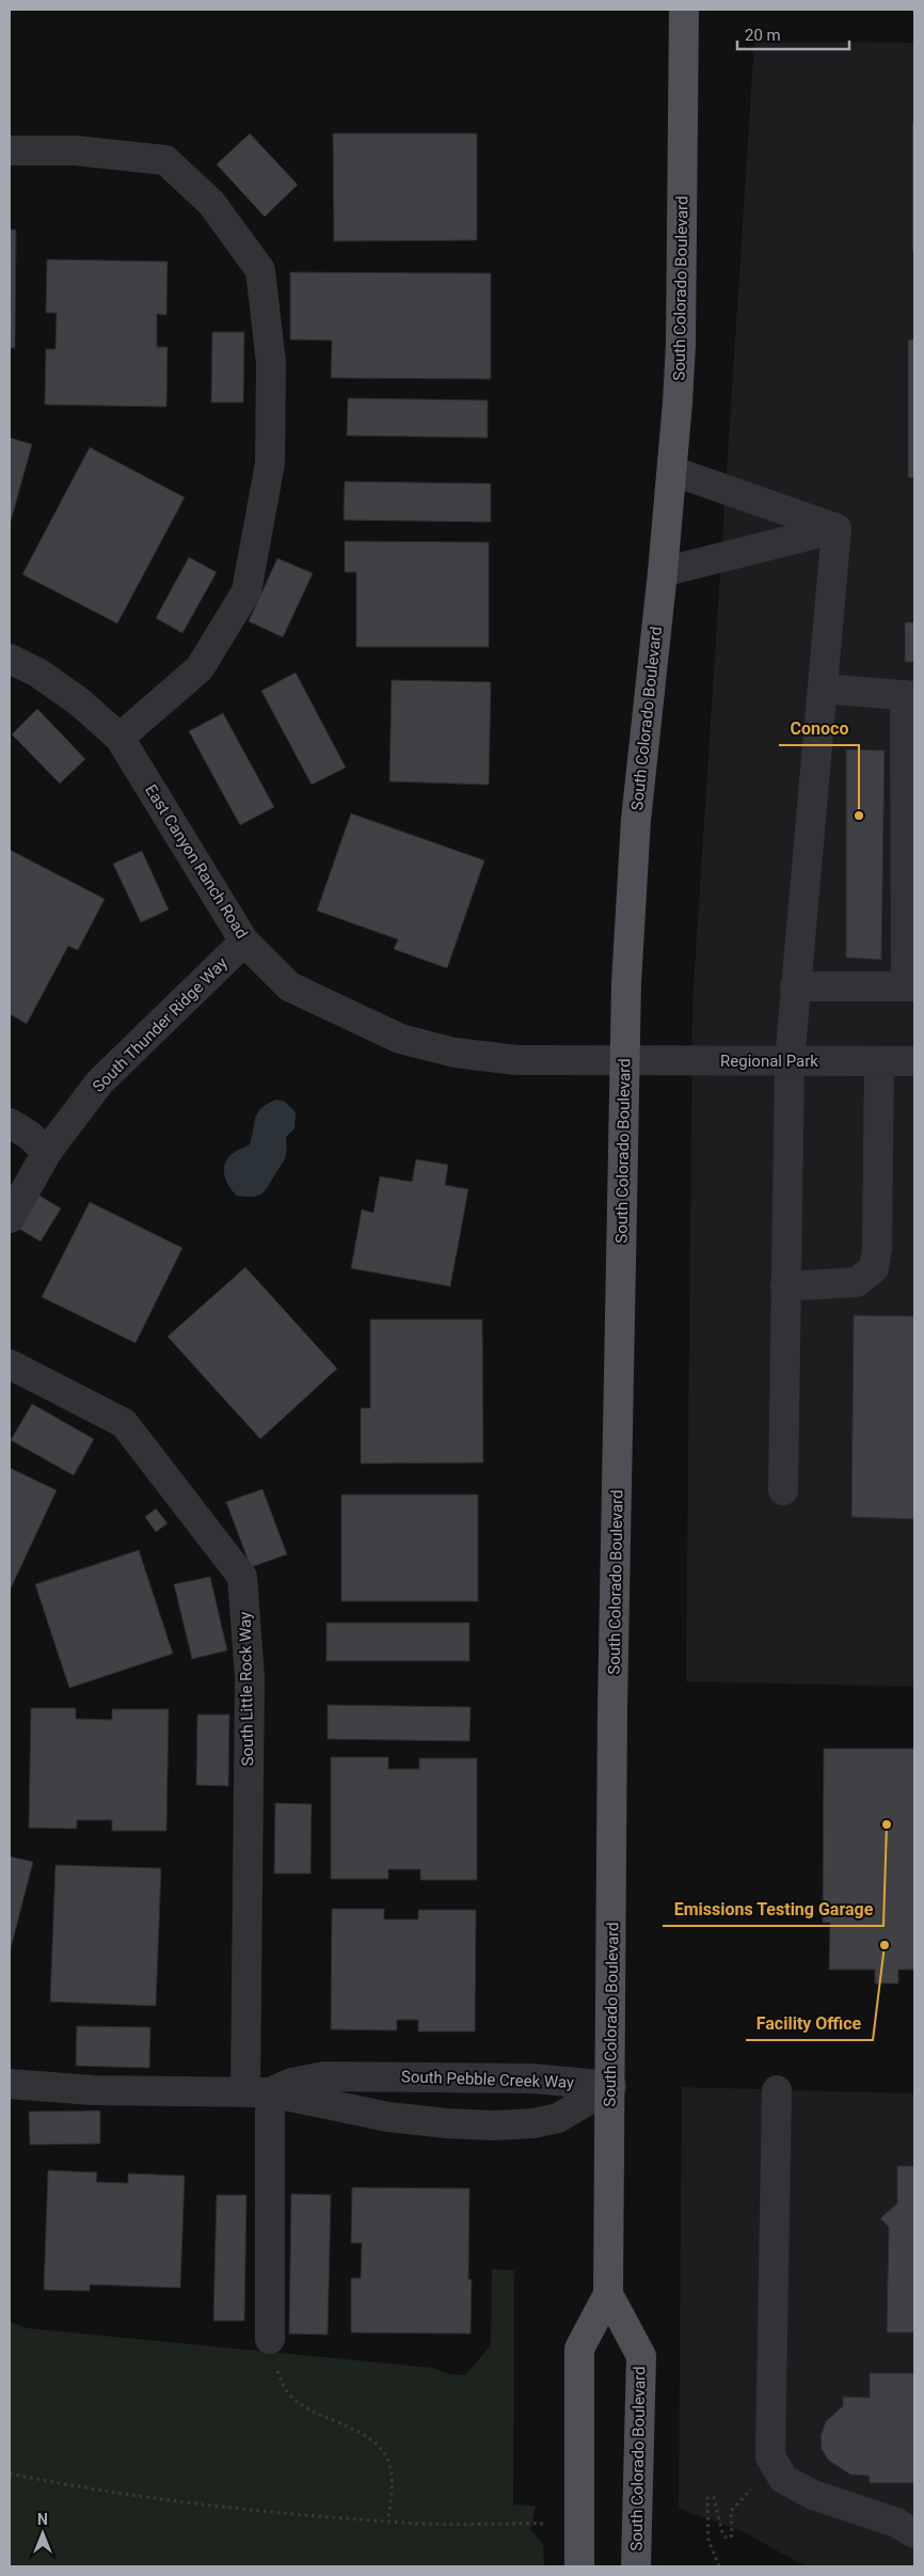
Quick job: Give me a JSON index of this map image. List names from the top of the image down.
{
  "streets": {
    "main road": ["South Colorado Boulevard"],
    "lane": [
      "East Canyon Ranch Road",
      "South Thunder Ridge Way",
      "Regional Park",
      "South Little Rock Way",
      "South Pebble Creek Way"
    ]
  },
  "crossings": [
    ["South Colorado Boulevard", "East Canyon Ranch Road"],
    ["South Colorado Boulevard", "Regional Park"],
    ["South Colorado Boulevard", "South Pebble Creek Way"],
    ["East Canyon Ranch Road", "South Thunder Ridge Way"],
    ["East Canyon Ranch Road", "Regional Park"],
    ["South Little Rock Way", "South Pebble Creek Way"]
  ],
  "places": ["Conoco", "Emissions Testing Garage", "Facility Office"],
  "scale_bar": "20 m",
  "north": "top"
}
